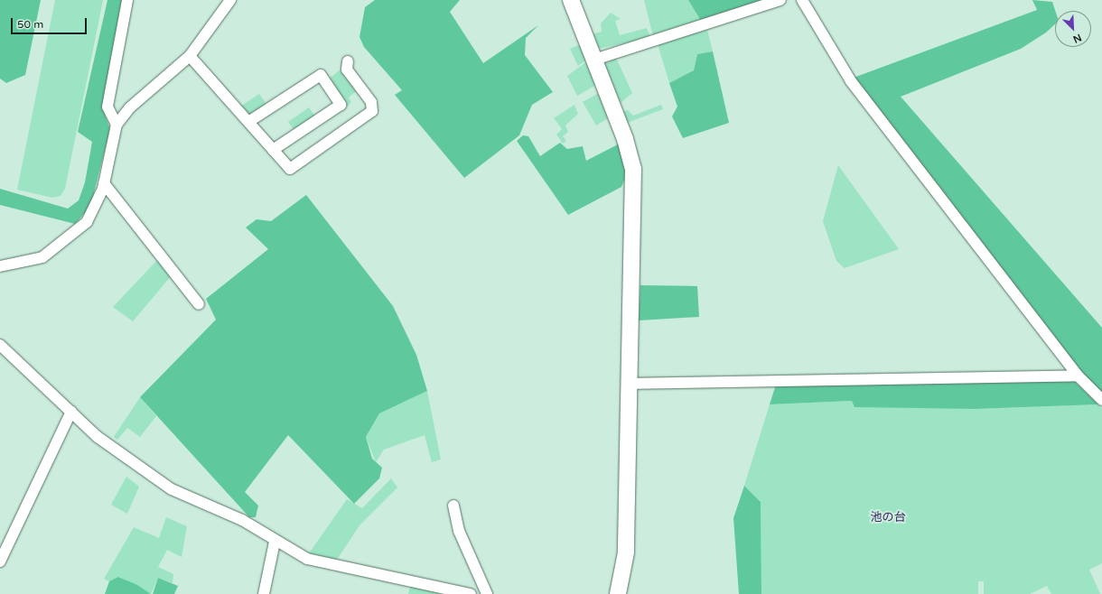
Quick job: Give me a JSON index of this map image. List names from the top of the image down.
{
  "districts": ["池の台"],
  "scale_bar": "50 m",
  "north": "bottom right"
}
